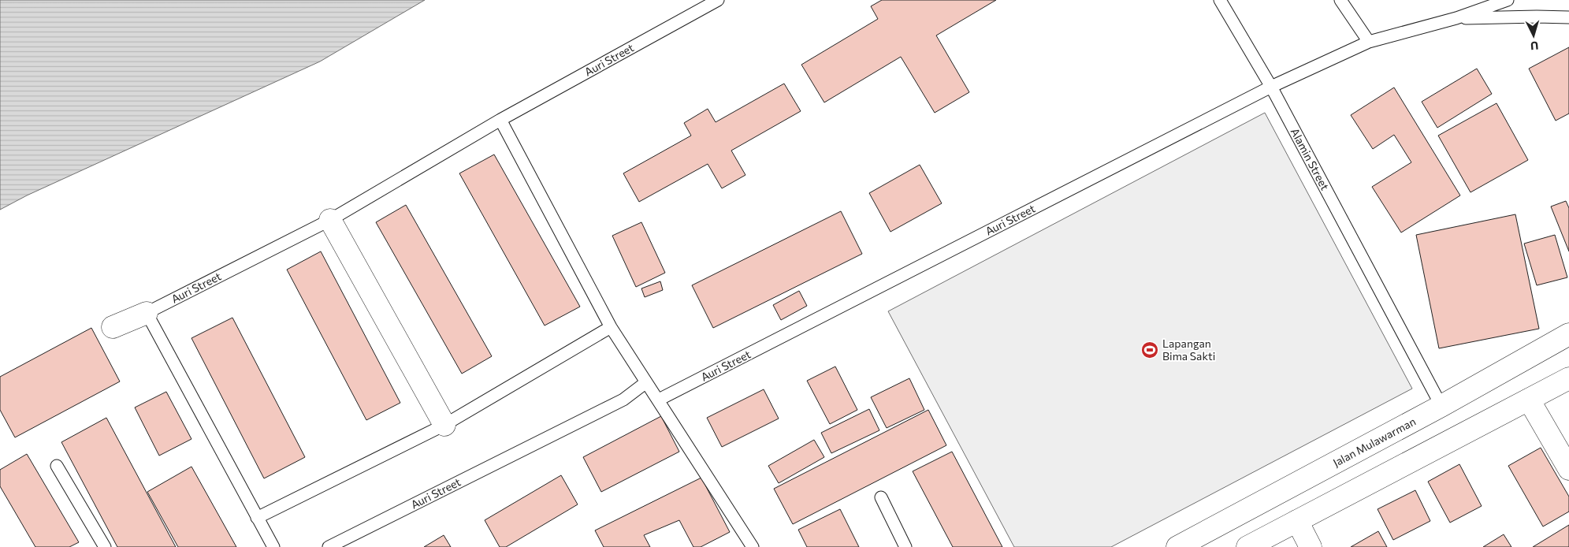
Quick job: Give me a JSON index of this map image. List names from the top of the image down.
{
  "streets": {
    "main road": ["Auri Street", "Jalan Mulawarman"],
    "lane": ["Alamin Street"]
  },
  "crossings": [
    ["Auri Street", "Alamin Street"],
    ["Alamin Street", "Jalan Mulawarman"]
  ],
  "places": {
    "sports": ["Lapangan Bima Sakti"]
  },
  "north": "bottom"
}
